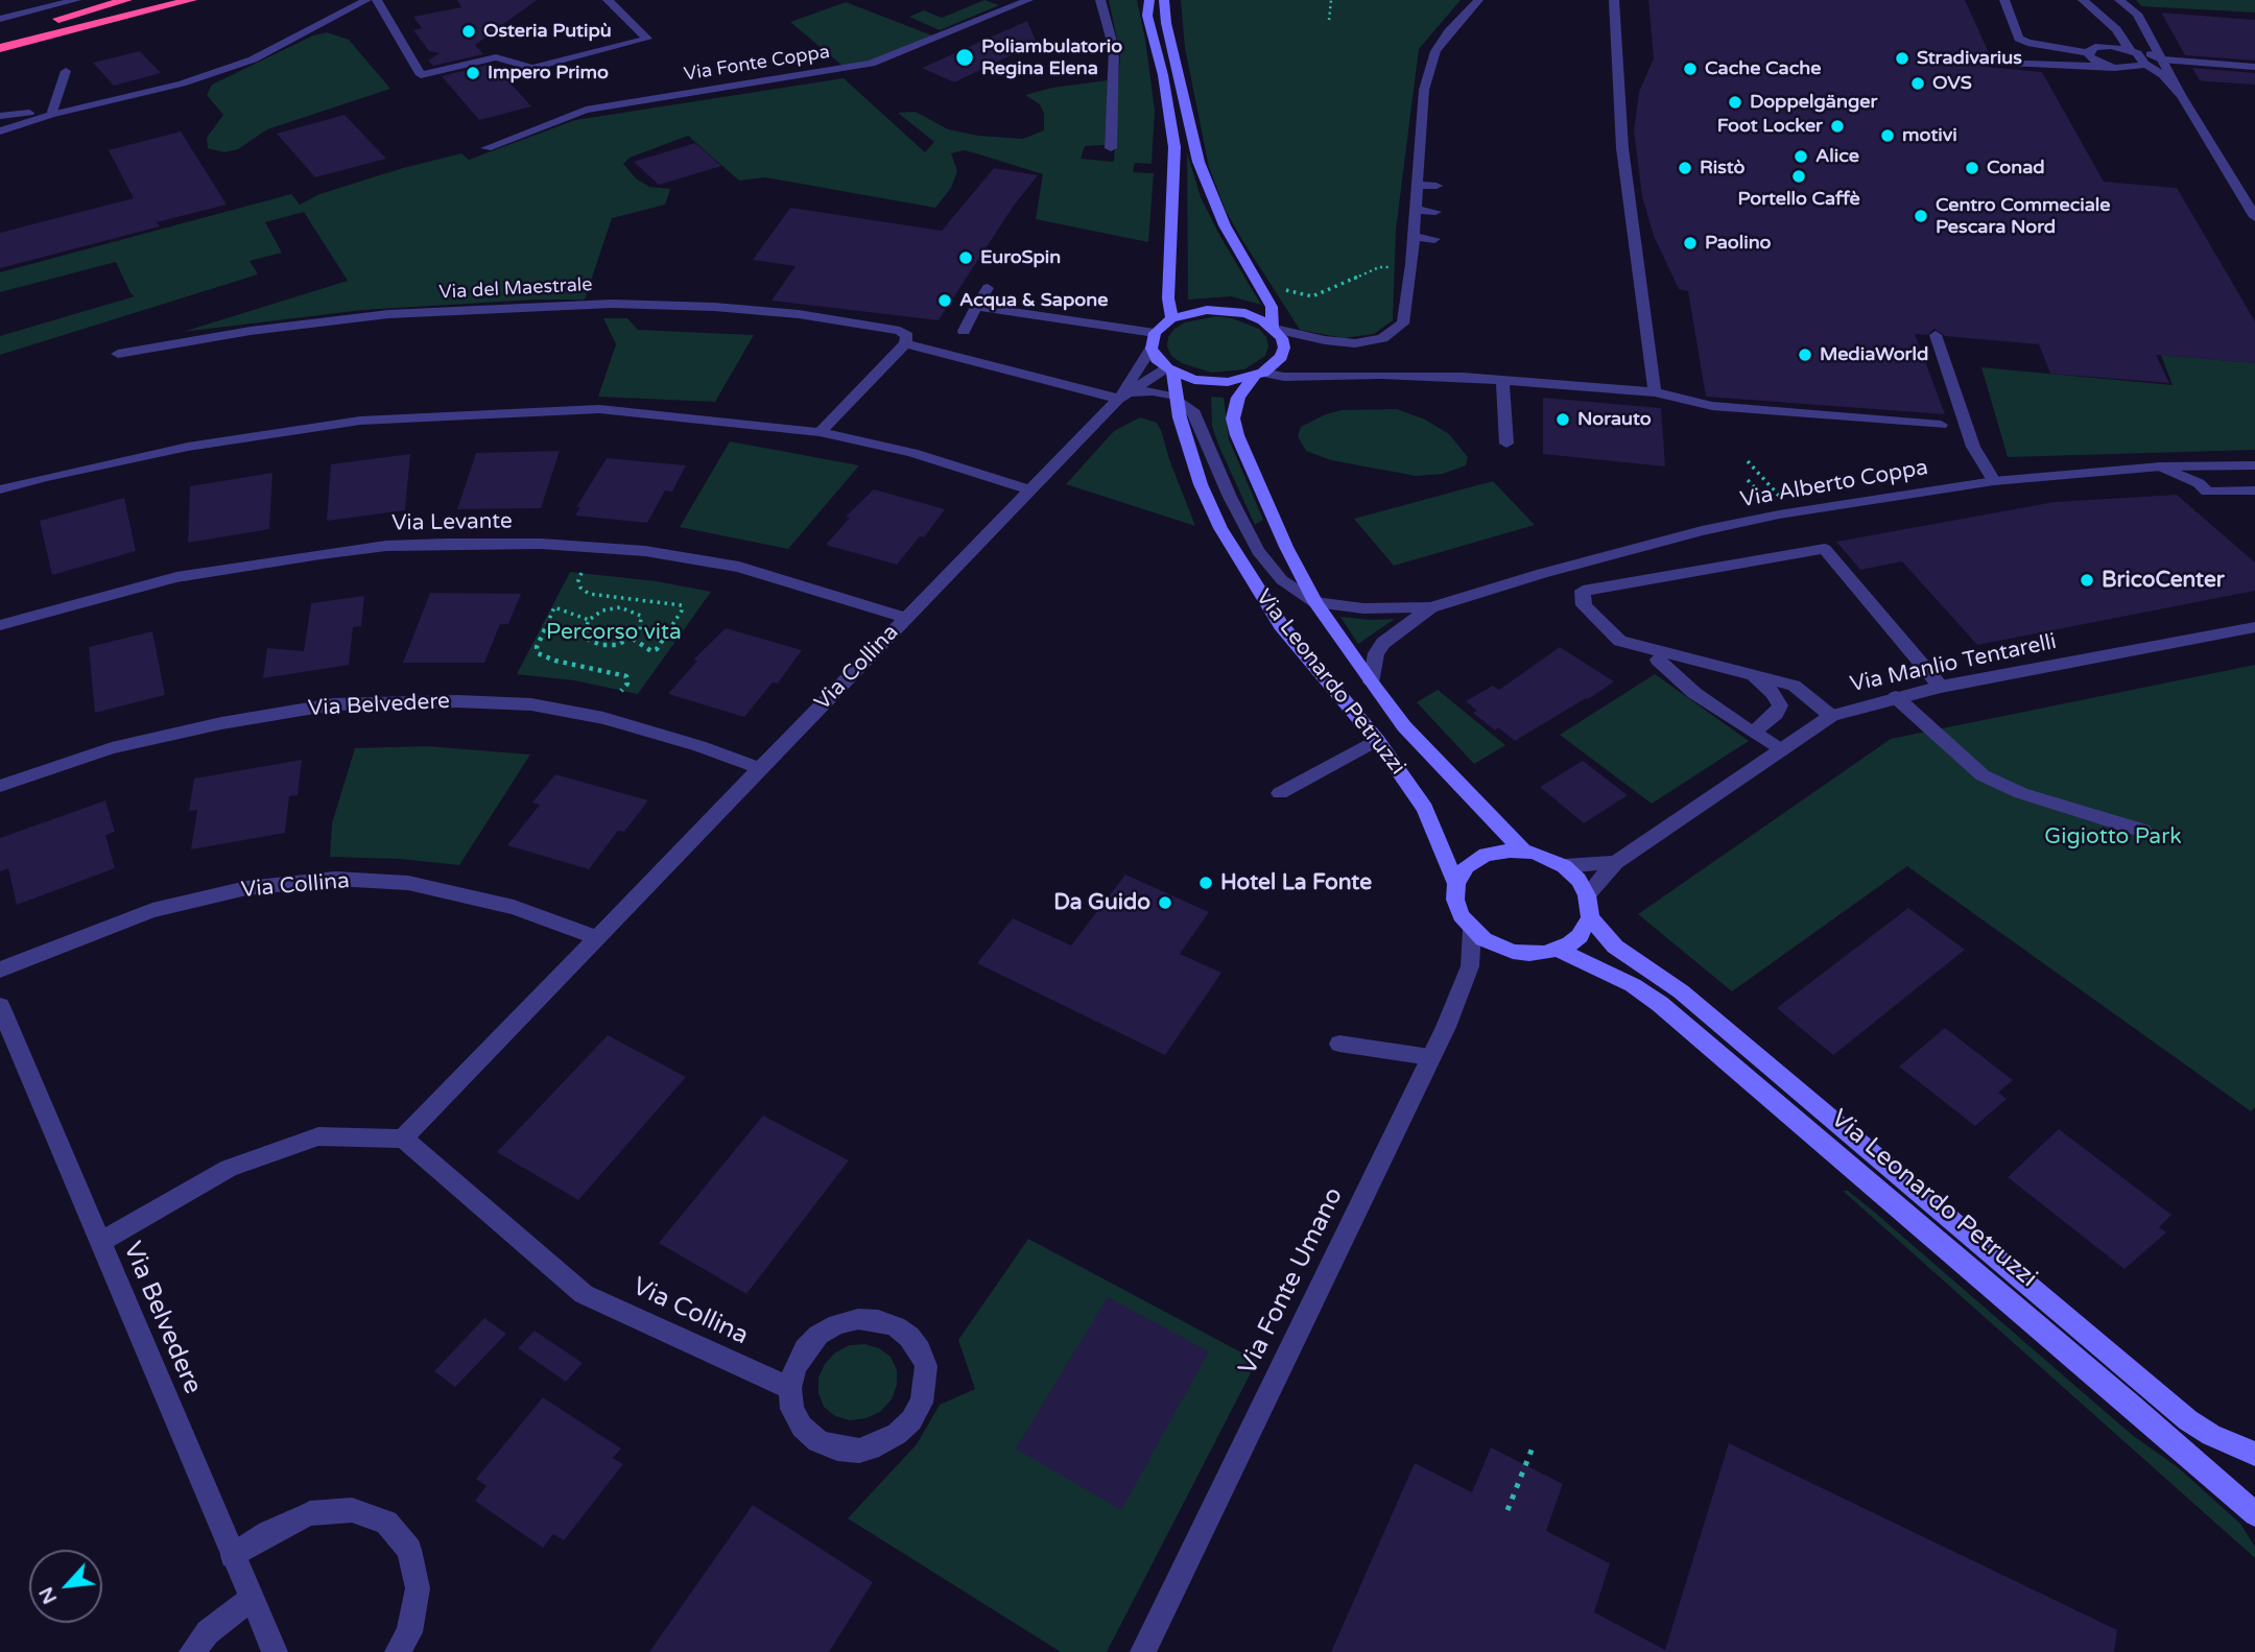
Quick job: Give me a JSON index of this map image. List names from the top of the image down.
{
  "streets": {
    "main road": ["Via Leonardo Petruzzi"],
    "street": [
      "Via Fonte Coppa",
      "Via del Maestrale",
      "Via Alberto Coppa",
      "Via Levante",
      "Via Manlio Tentarelli",
      "Via Collina",
      "Via Belvedere",
      "Via Fonte Umano"
    ]
  },
  "crossings": [
    ["Via Alberto Coppa", "Via Leonardo Petruzzi"],
    ["Via Levante", "Via Collina"],
    ["Via Manlio Tentarelli", "Via Leonardo Petruzzi"],
    ["Via Manlio Tentarelli", "Via Fonte Umano"],
    ["Via Collina", "Via Leonardo Petruzzi"],
    ["Via Collina", "Via Belvedere"],
    ["Via Leonardo Petruzzi", "Via Fonte Umano"]
  ],
  "parks": ["Percorso vita", "Gigiotto Park"],
  "places": [
    "Osteria Putipù",
    "Poliambulatorio Regina Elena",
    "Stradivarius",
    "Cache Cache",
    "Impero Primo",
    "OVS",
    "Doppelgänger",
    "Foot Locker",
    "motivi",
    "Alice",
    "Ristò",
    "Conad",
    "Portello Caffè",
    "Centro Commeciale Pescara Nord",
    "Paolino",
    "EuroSpin",
    "Acqua & Sapone",
    "MediaWorld",
    "Norauto",
    "BricoCenter",
    "Hotel La Fonte",
    "Da Guido"
  ],
  "north": "bottom left"
}
